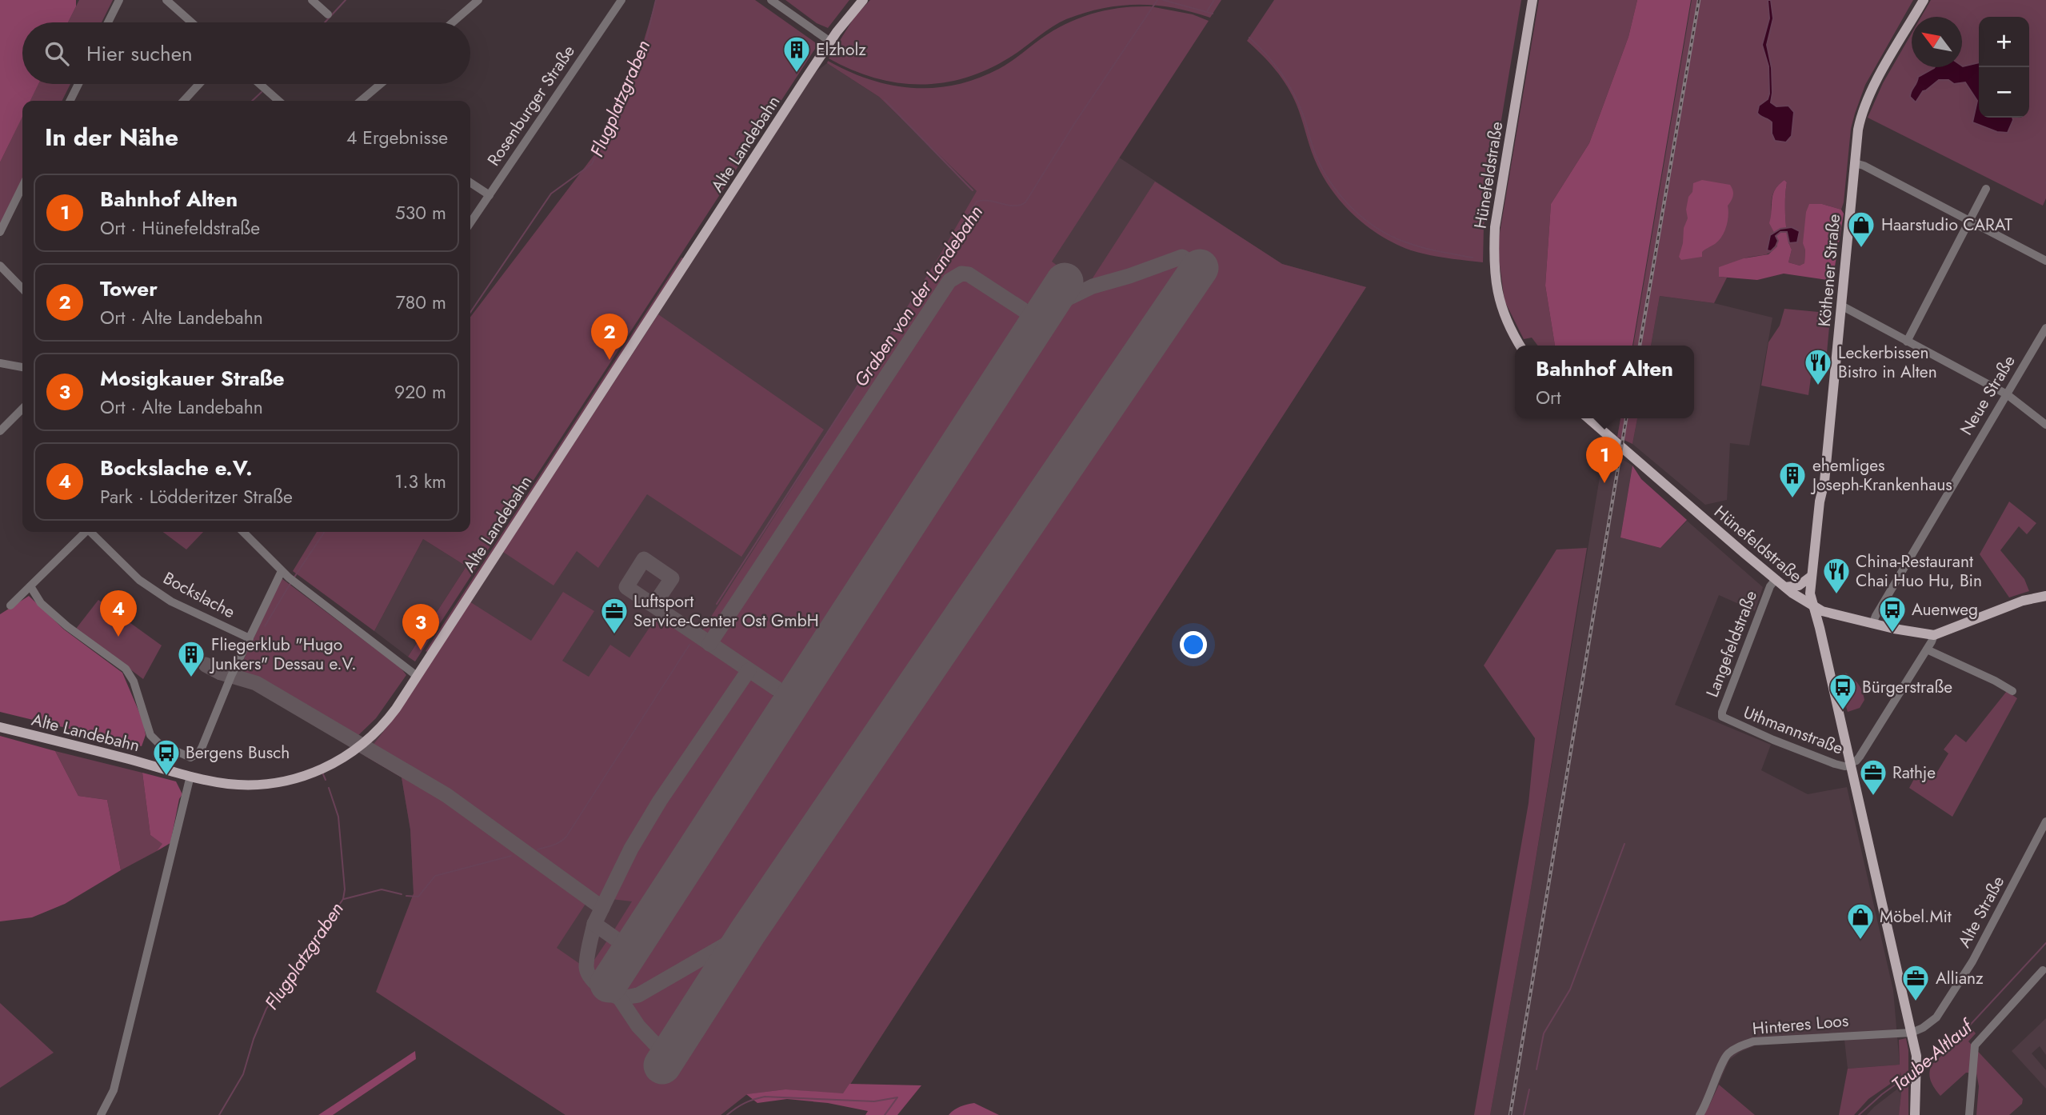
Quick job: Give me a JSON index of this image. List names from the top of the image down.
{
  "streets": {
    "main road": ["Alte Landebahn", "Hünefeldstraße", "Köthener Straße"],
    "street": [
      "Rosenburger Straße",
      "Neue Straße",
      "Bockslache",
      "Langefeldstraße",
      "Uthmannstraße",
      "Alte Straße",
      "Hinteres Loos"
    ]
  },
  "crossings": [
    ["Hünefeldstraße", "Köthener Straße"],
    ["Hünefeldstraße", "Langefeldstraße"],
    ["Köthener Straße", "Uthmannstraße"],
    ["Köthener Straße", "Alte Straße"],
    ["Köthener Straße", "Hinteres Loos"],
    ["Langefeldstraße", "Uthmannstraße"],
    ["Alte Straße", "Hinteres Loos"]
  ],
  "water": ["Flugplatzgraben", "Graben von der Landebahn", "Taube-Altlauf"],
  "places": {
    "building": ["Elzholz", "ehemliges Joseph-Krankenhaus", "Fliegerklub \"Hugo Junkers\" Dessau e.V."],
    "shop": ["Haarstudio CARAT", "Möbel.Mit"],
    "restaurant": ["Leckerbissen Bistro in Alten", "China-Restaurant Chai Huo Hu, Bin"],
    "bus stop": ["Auenweg", "Bürgerstraße", "Bergens Busch"],
    "office": ["Luftsport Service-Center Ost GmbH", "Rathje", "Allianz"]
  },
  "north": "top left",
  "page": {
    "map_buttons": ["+", "−"],
    "search": "Hier suchen",
    "heading": ["In der Nähe", "4 Ergebnisse"],
    "list": [
      {
        "mark": "1",
        "name": "Bahnhof Alten",
        "note": "Ort · Hünefeldstraße",
        "value": "530 m"
      },
      {
        "mark": "2",
        "name": "Tower",
        "note": "Ort · Alte Landebahn",
        "value": "780 m"
      },
      {
        "mark": "3",
        "name": "Mosigkauer Straße",
        "note": "Ort · Alte Landebahn",
        "value": "920 m"
      },
      {
        "mark": "4",
        "name": "Bockslache e.V.",
        "note": "Park · Lödderitzer Straße",
        "value": "1.3 km"
      }
    ],
    "pins": [
      "2",
      "1",
      "4",
      "3"
    ],
    "popup": ["Bahnhof Alten", "Ort"]
  }
}
